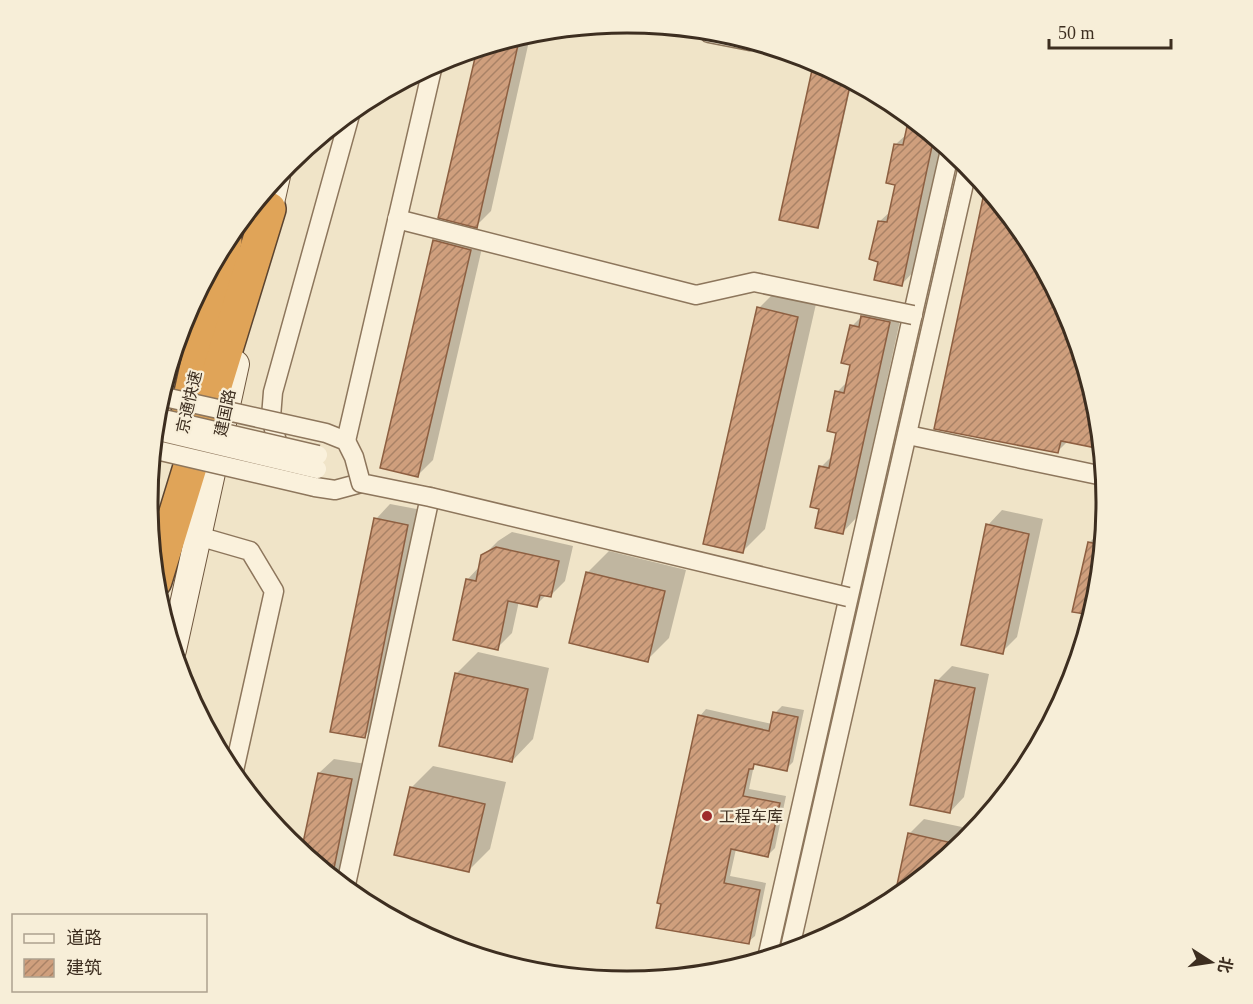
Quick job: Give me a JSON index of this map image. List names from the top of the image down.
{
  "streets": {
    "highway": ["京通快速"],
    "main road": ["建国路"]
  },
  "places": ["工程车库"],
  "legend": ["道路", "建筑"],
  "scale_bar": "50 m",
  "north": "right"
}
